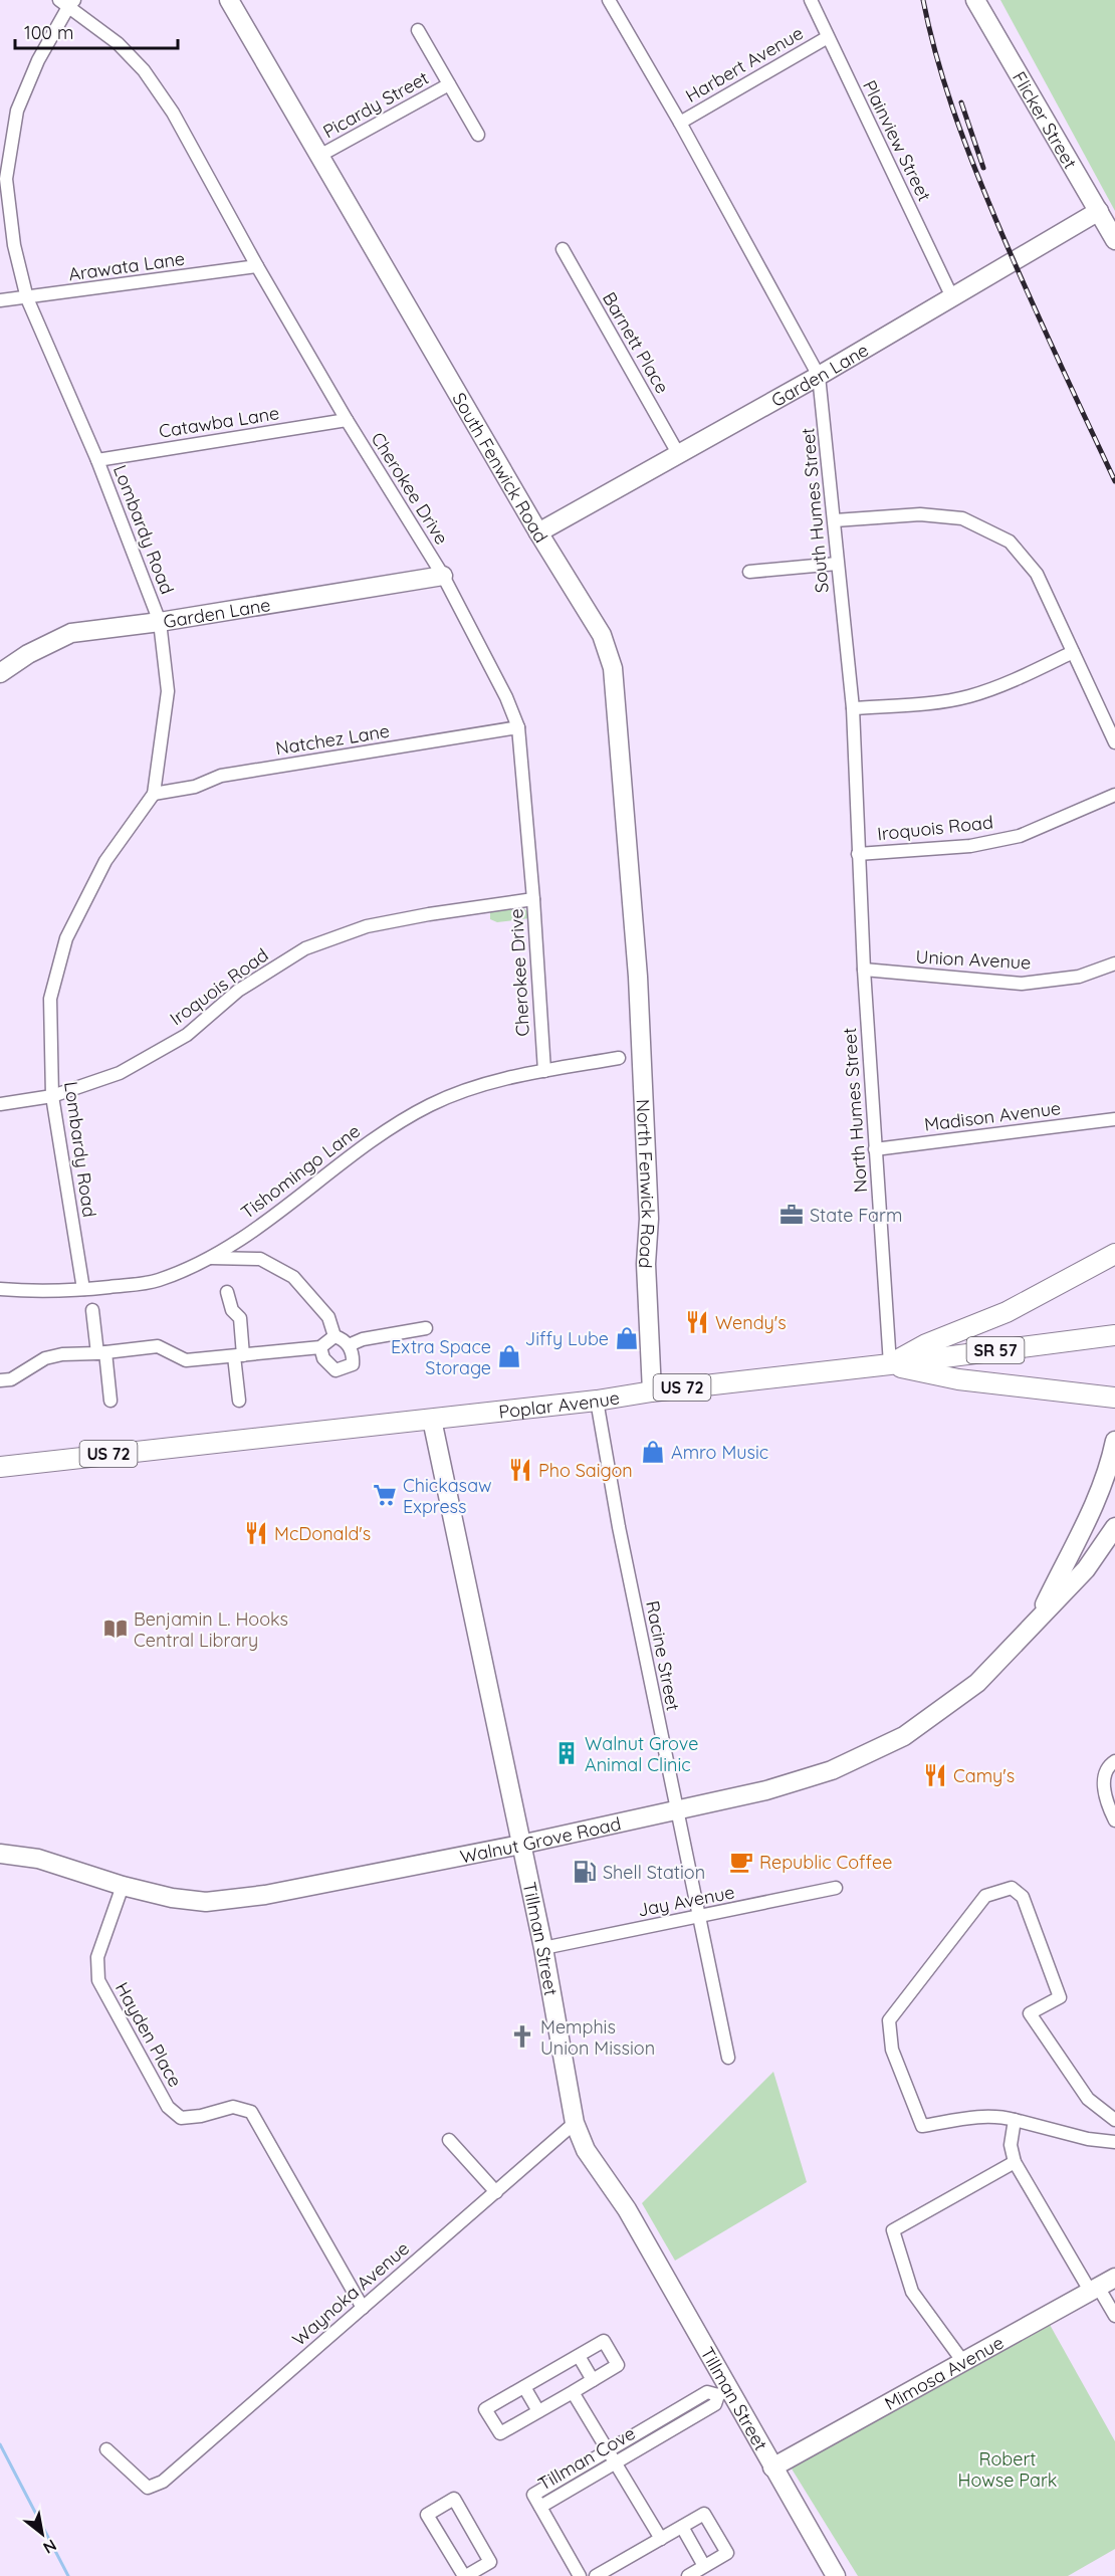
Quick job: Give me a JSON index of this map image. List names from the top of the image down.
{
  "streets": {
    "main road": ["SR 57", "US 72", "Poplar Avenue"],
    "street": [
      "Harbert Avenue",
      "Picardy Street",
      "Flicker Street",
      "Plainview Street",
      "Arawata Lane",
      "Barnett Place",
      "Garden Lane",
      "Catawba Lane",
      "South Fenwick Road",
      "Cherokee Drive",
      "South Humes Street",
      "Lombardy Road",
      "Natchez Lane",
      "Iroquois Road",
      "Union Avenue",
      "North Humes Street",
      "Madison Avenue",
      "Tishomingo Lane",
      "North Fenwick Road",
      "Racine Street",
      "Walnut Grove Road",
      "Jay Avenue",
      "Tillman Street",
      "Hayden Place",
      "Waynoka Avenue",
      "Mimosa Avenue",
      "Tillman Cove"
    ]
  },
  "crossings": [
    ["Harbert Avenue", "Plainview Street"],
    ["Harbert Avenue", "South Humes Street"],
    ["Picardy Street", "South Fenwick Road"],
    ["Flicker Street", "Garden Lane"],
    ["Plainview Street", "Garden Lane"],
    ["Arawata Lane", "Cherokee Drive"],
    ["Arawata Lane", "Lombardy Road"],
    ["Barnett Place", "Garden Lane"],
    ["Garden Lane", "South Fenwick Road"],
    ["Garden Lane", "Cherokee Drive"],
    ["Garden Lane", "South Humes Street"],
    ["Garden Lane", "Lombardy Road"],
    ["Catawba Lane", "Cherokee Drive"],
    ["Catawba Lane", "Lombardy Road"],
    ["South Fenwick Road", "North Fenwick Road"],
    ["Cherokee Drive", "Lombardy Road"],
    ["Cherokee Drive", "Natchez Lane"],
    ["Cherokee Drive", "Iroquois Road"],
    ["Cherokee Drive", "Tishomingo Lane"],
    ["South Humes Street", "Iroquois Road"],
    ["South Humes Street", "North Humes Street"],
    ["Lombardy Road", "Natchez Lane"],
    ["Lombardy Road", "Iroquois Road"],
    ["Lombardy Road", "Tishomingo Lane"],
    ["Union Avenue", "North Humes Street"],
    ["North Humes Street", "Madison Avenue"],
    ["North Humes Street", "US 72"],
    ["North Humes Street", "Poplar Avenue"],
    ["North Fenwick Road", "Poplar Avenue"],
    ["US 72", "Poplar Avenue"],
    ["Poplar Avenue", "Racine Street"],
    ["Poplar Avenue", "Tillman Street"],
    ["Racine Street", "Walnut Grove Road"],
    ["Racine Street", "Jay Avenue"],
    ["Walnut Grove Road", "Tillman Street"],
    ["Walnut Grove Road", "Hayden Place"],
    ["Jay Avenue", "Tillman Street"],
    ["Tillman Street", "Waynoka Avenue"],
    ["Tillman Street", "Mimosa Avenue"],
    ["Tillman Street", "Tillman Cove"],
    ["Hayden Place", "Waynoka Avenue"]
  ],
  "parks": ["Robert Howse Park"],
  "places": {
    "office": ["State Farm"],
    "restaurant": [
      "Wendy's",
      "Pho Saigon",
      "McDonald's",
      "Camy's"
    ],
    "shop": ["Jiffy Lube", "Extra Space Storage", "Amro Music"],
    "supermarket": ["Chickasaw Express"],
    "library": ["Benjamin L. Hooks Central Library"],
    "building": ["Walnut Grove Animal Clinic"],
    "cafe": ["Republic Coffee"],
    "fuel station": ["Shell Station"],
    "church": ["Memphis Union Mission"]
  },
  "scale_bar": "100 m",
  "north": "bottom right"
}
